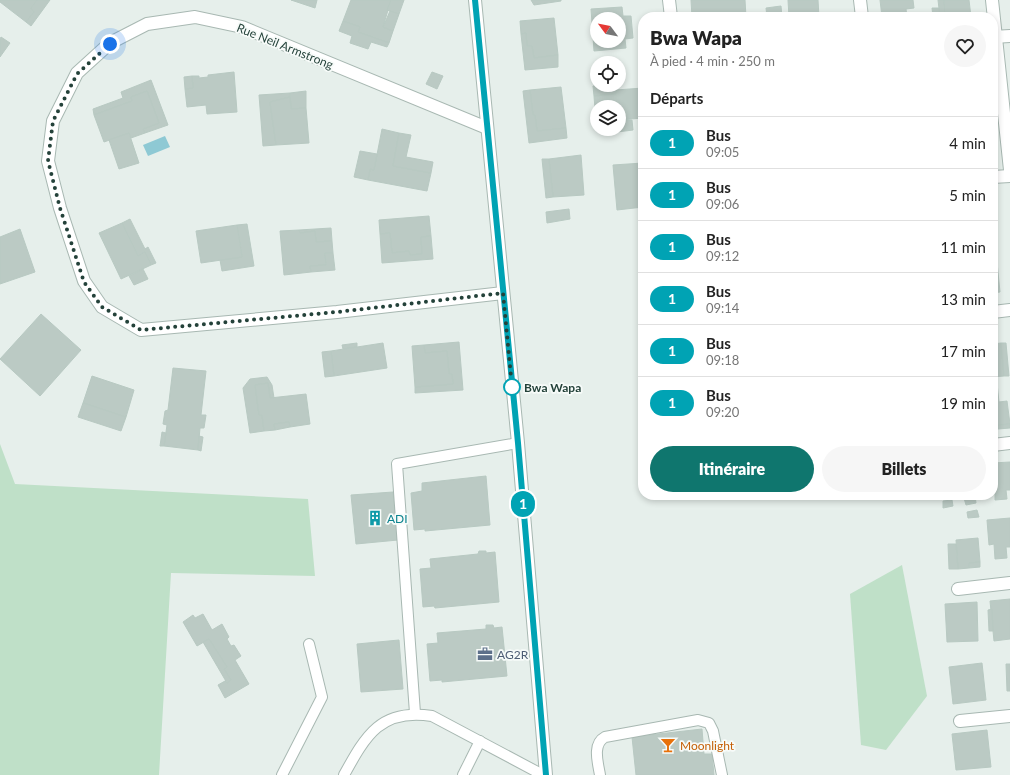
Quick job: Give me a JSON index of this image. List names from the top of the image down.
{
  "streets": {
    "street": ["Rue Neil Armstrong"]
  },
  "places": {
    "other": ["Bwa Wapa"],
    "building": ["ADI"],
    "office": ["AG2R"],
    "bar": ["Moonlight"]
  },
  "lines": ["bus line 1"],
  "north": "top left",
  "page": {
    "on_map": "1",
    "heading": [
      ["Bwa Wapa", "À pied · 4 min · 250 m"],
      "Départs"
    ],
    "list": [
      {
        "mark": "1",
        "name": "Bus",
        "note": "09:05",
        "value": "4 min"
      },
      {
        "mark": "1",
        "name": "Bus",
        "note": "09:06",
        "value": "5 min"
      },
      {
        "mark": "1",
        "name": "Bus",
        "note": "09:12",
        "value": "11 min"
      },
      {
        "mark": "1",
        "name": "Bus",
        "note": "09:14",
        "value": "13 min"
      },
      {
        "mark": "1",
        "name": "Bus",
        "note": "09:18",
        "value": "17 min"
      },
      {
        "mark": "1",
        "name": "Bus",
        "note": "09:20",
        "value": "19 min"
      }
    ],
    "buttons": ["Itinéraire", "Billets"]
  }
}
